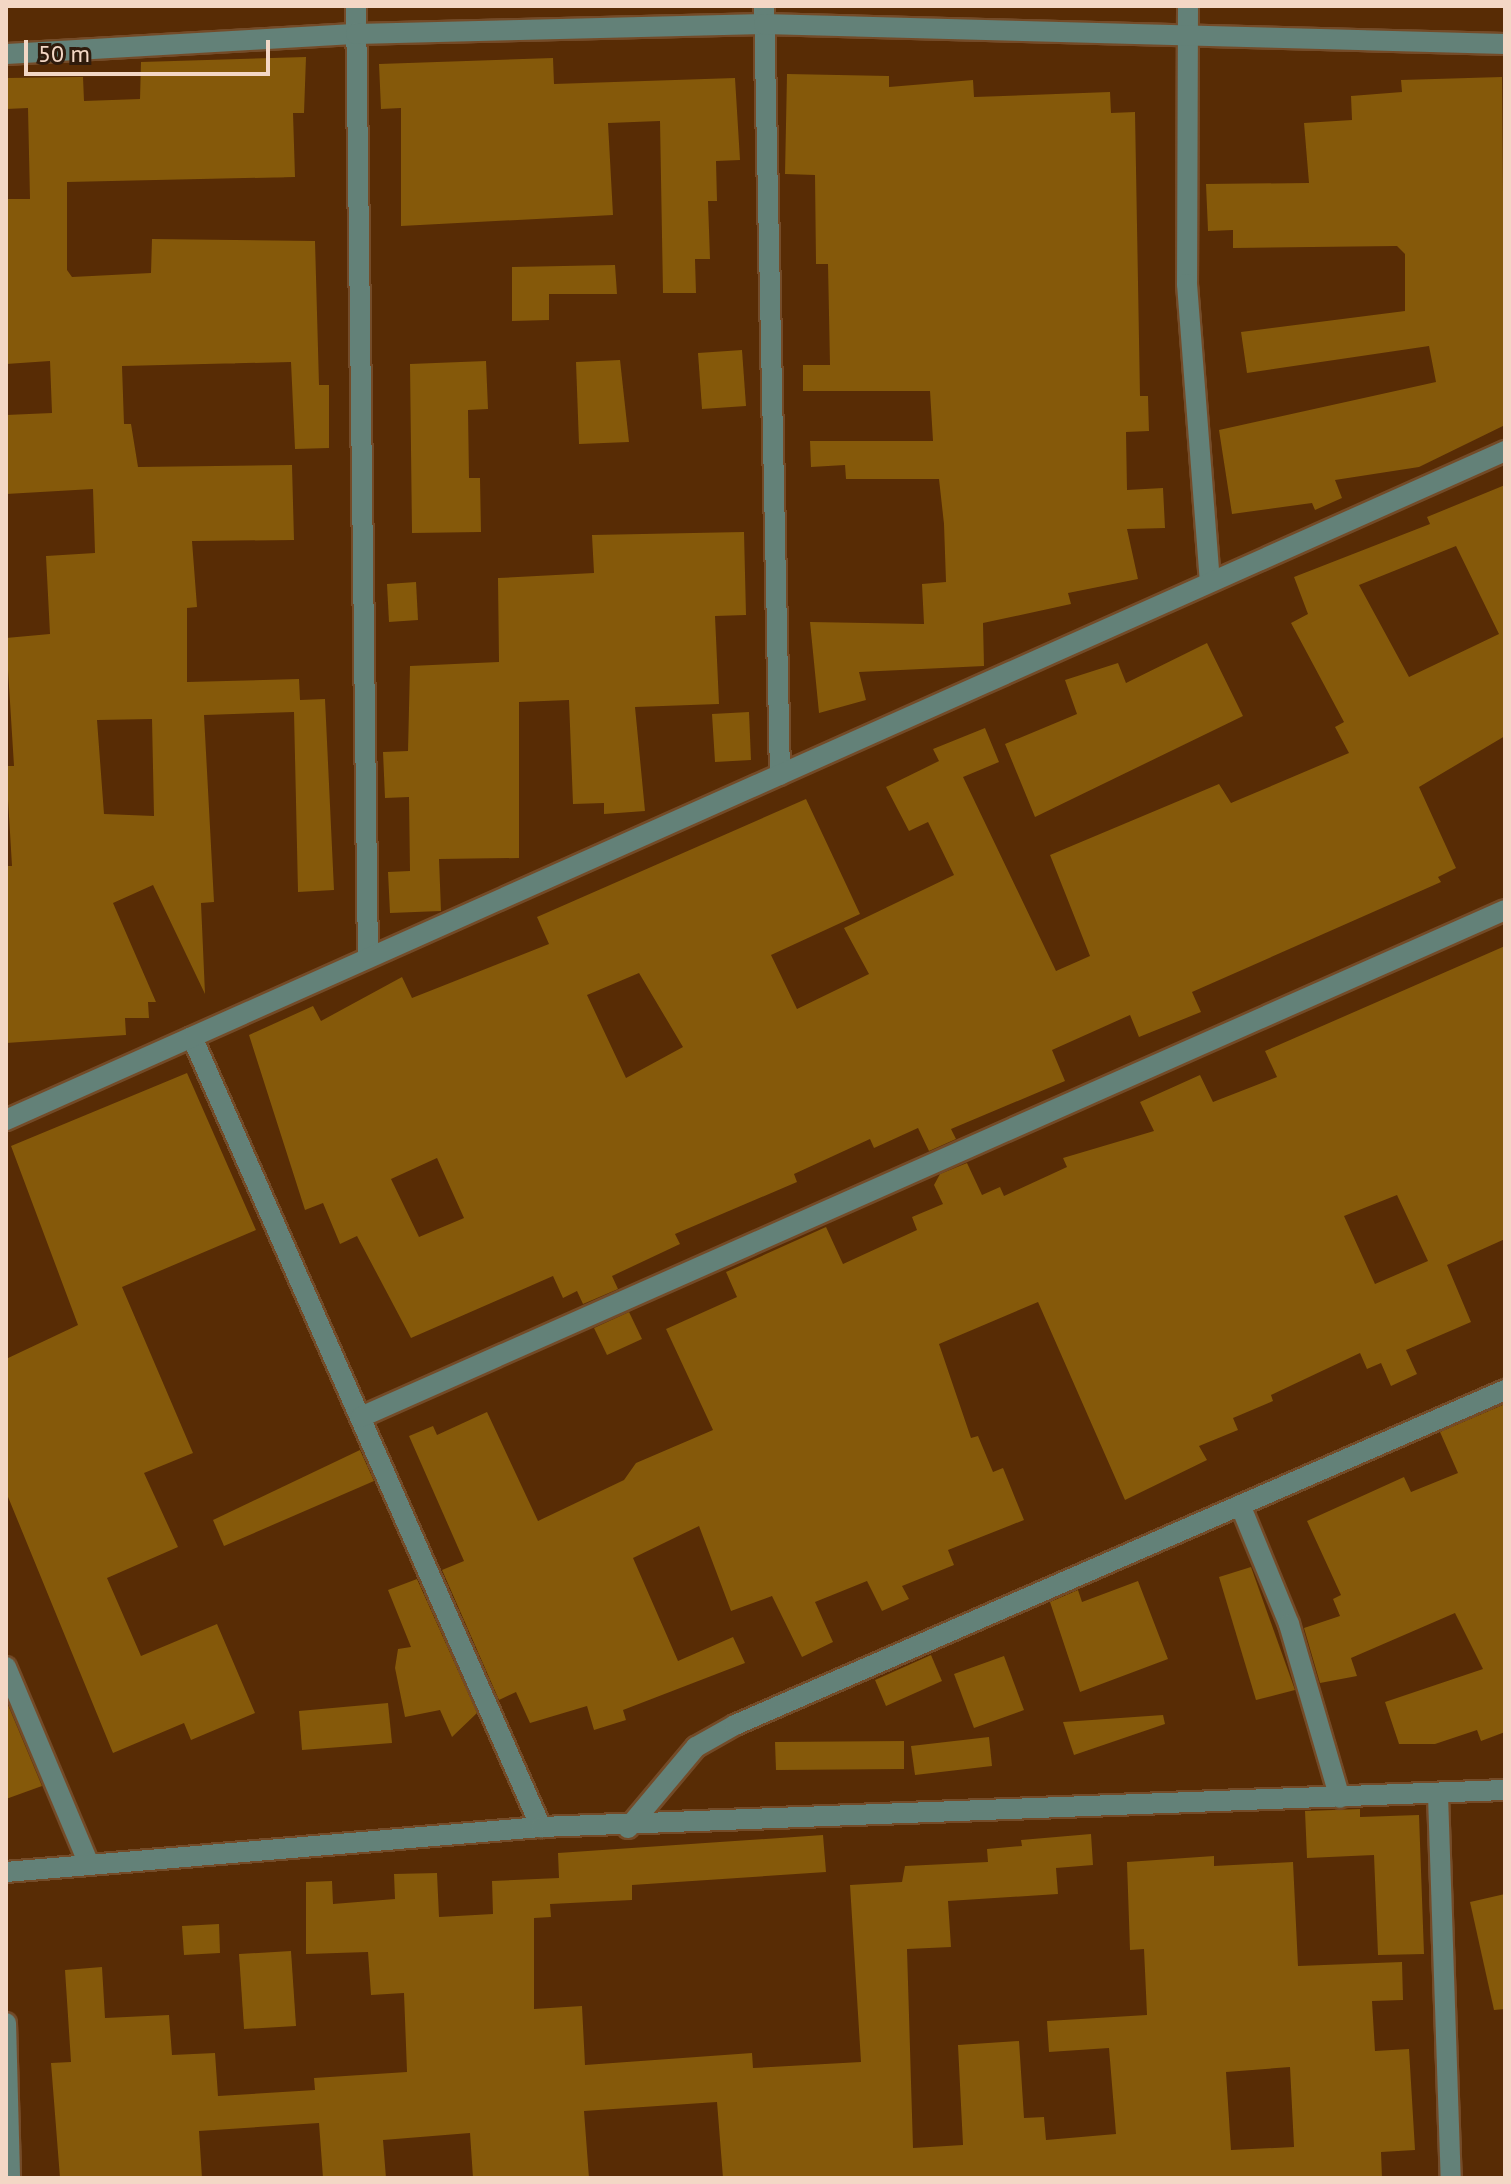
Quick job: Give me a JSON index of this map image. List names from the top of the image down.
{
  "scale_bar": "50 m"
}
